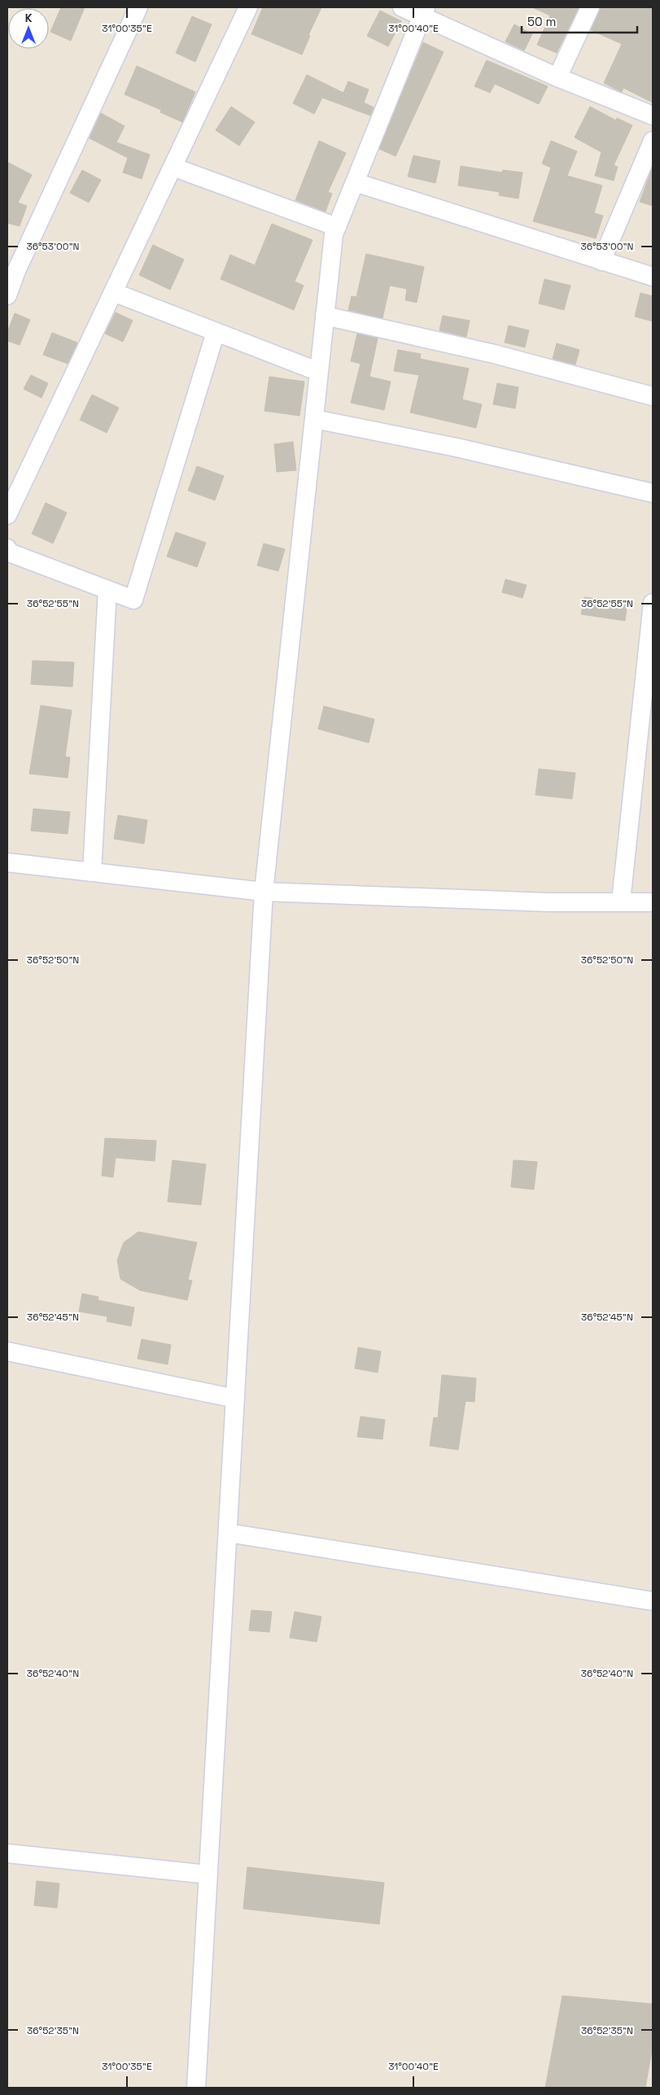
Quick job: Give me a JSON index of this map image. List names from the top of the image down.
{
  "scale_bar": "50 m",
  "north": "top",
  "coordinates": [
    "31°00'35\"E",
    "31°00'40\"E",
    "36°53'00\"N",
    "36°52'55\"N",
    "36°52'50\"N",
    "36°52'45\"N",
    "36°52'40\"N",
    "36°52'35\"N"
  ]
}
